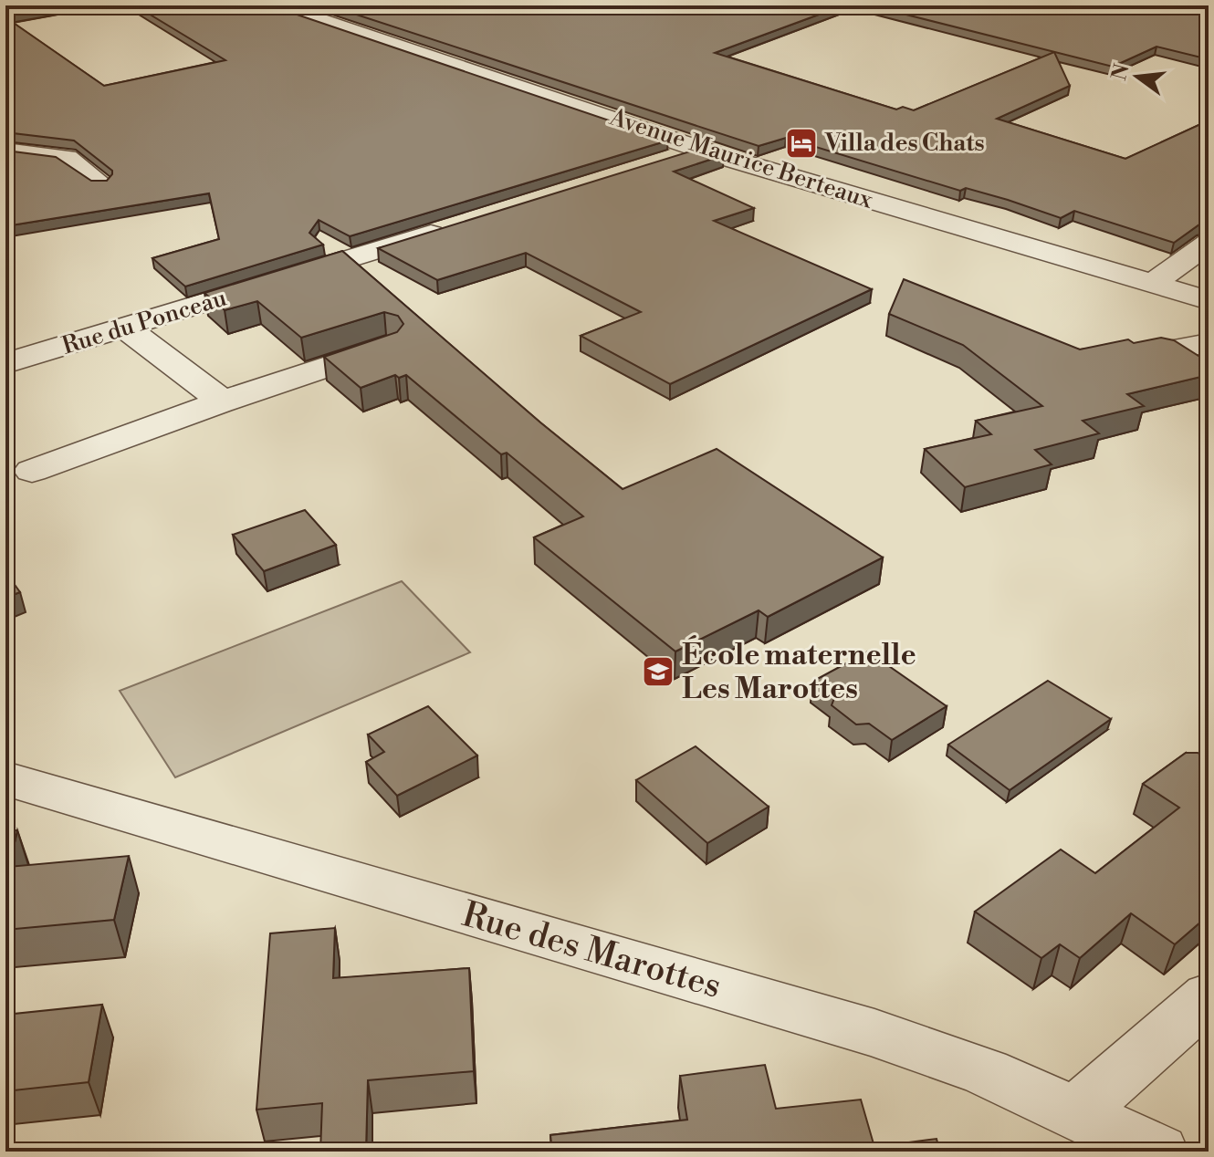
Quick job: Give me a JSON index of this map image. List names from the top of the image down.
{
  "streets": {
    "street": ["Avenue Maurice Berteaux", "Rue du Ponceau", "Rue des Marottes"]
  },
  "places": {
    "hotel": ["Villa des Chats"],
    "school or university": ["École maternelle Les Marottes"]
  },
  "north": "left"
}
